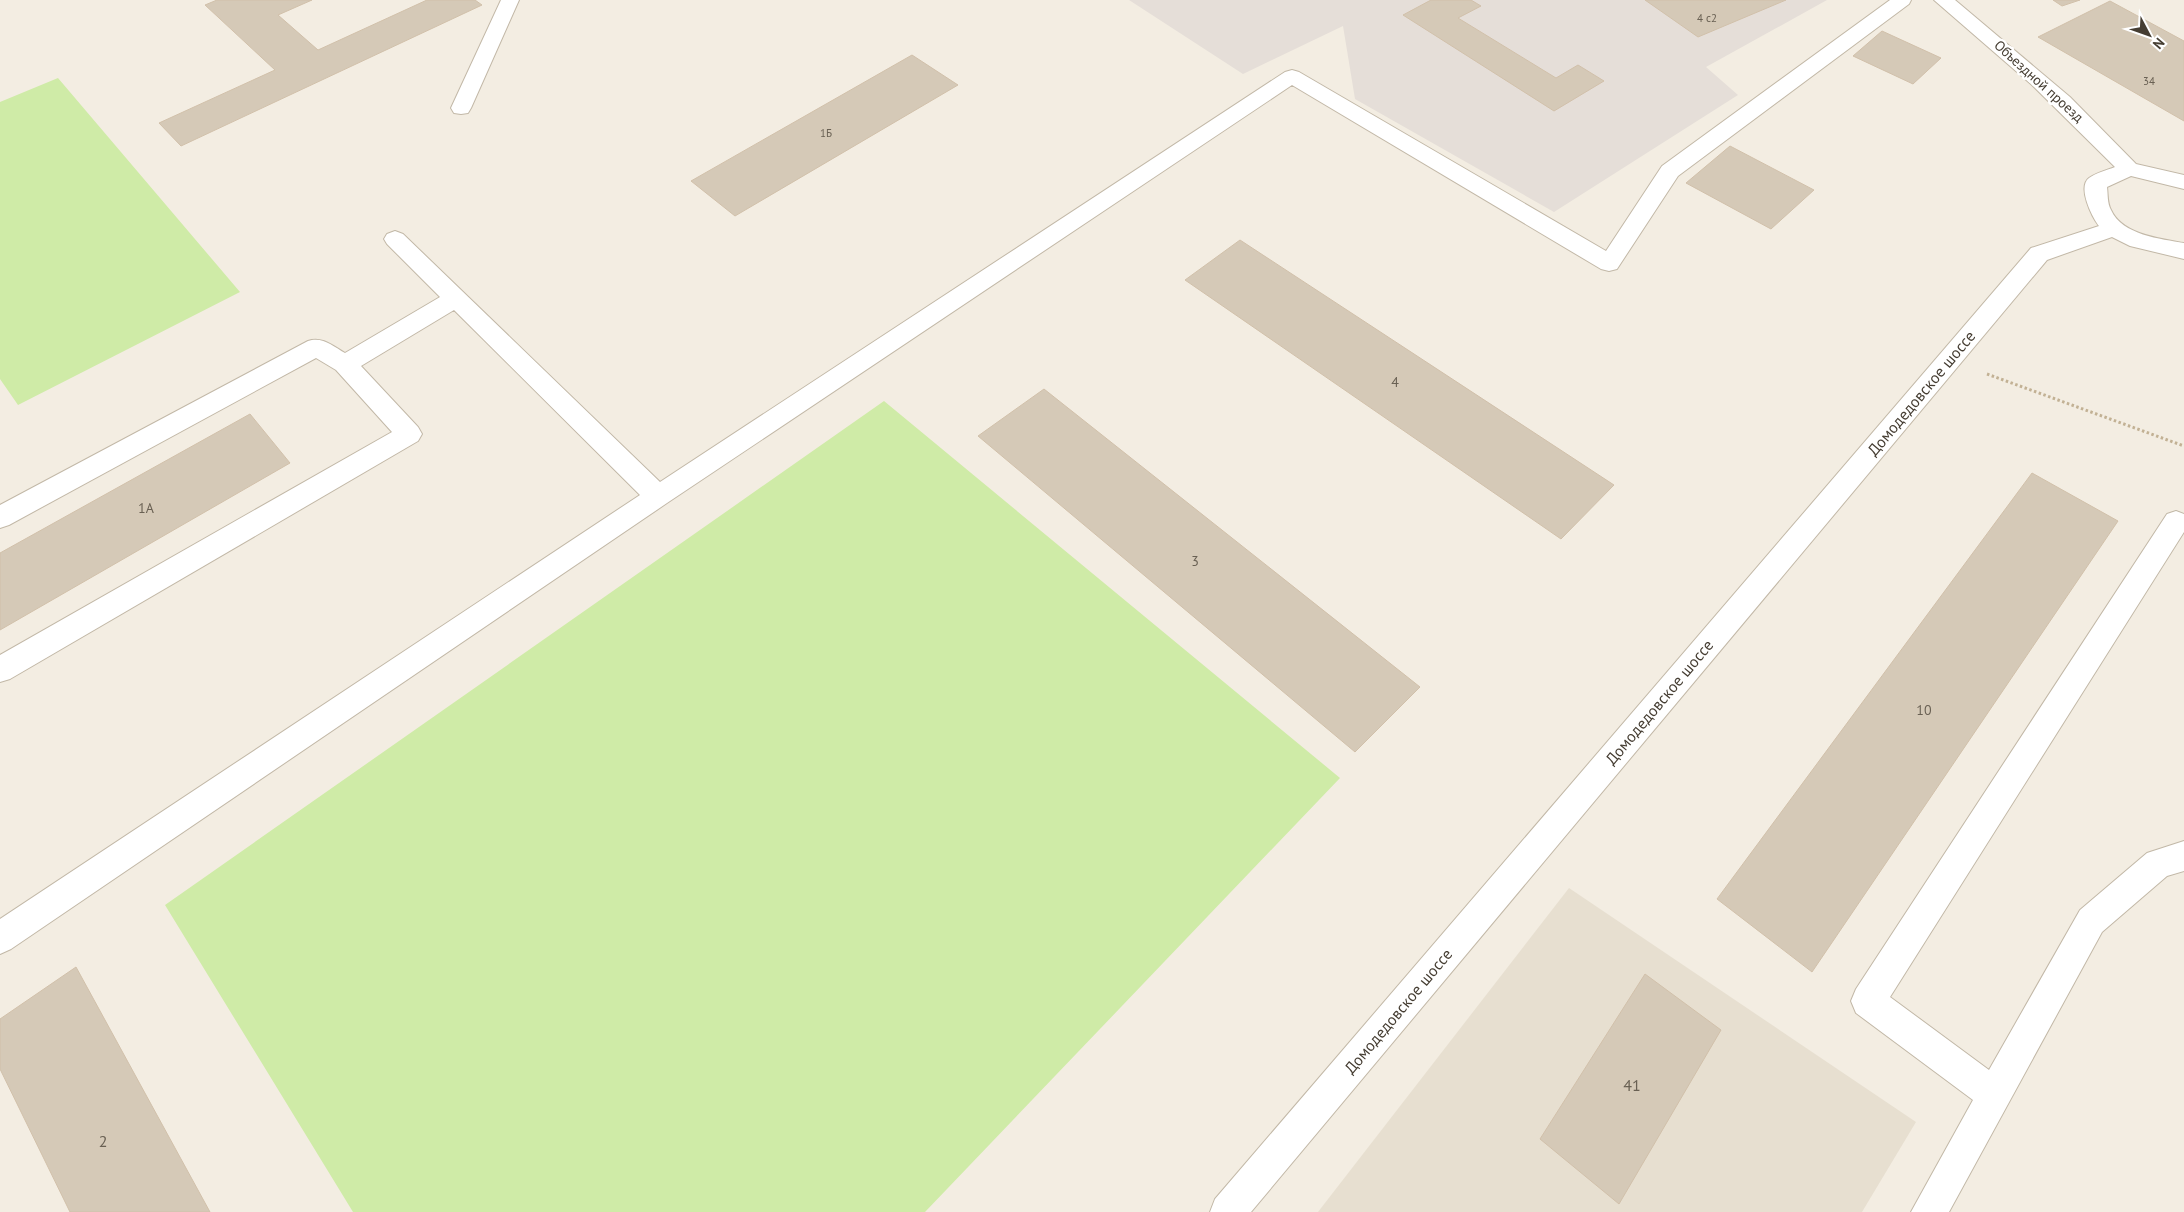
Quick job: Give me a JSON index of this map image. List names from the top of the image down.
{
  "streets": {
    "street": ["Объездной проезд", "Домодедовское шоссе"]
  },
  "house_numbers": [
    "4 с2",
    "34",
    "1Б",
    "4",
    "1А",
    "3",
    "10",
    "41",
    "2"
  ],
  "north": "bottom right"
}
